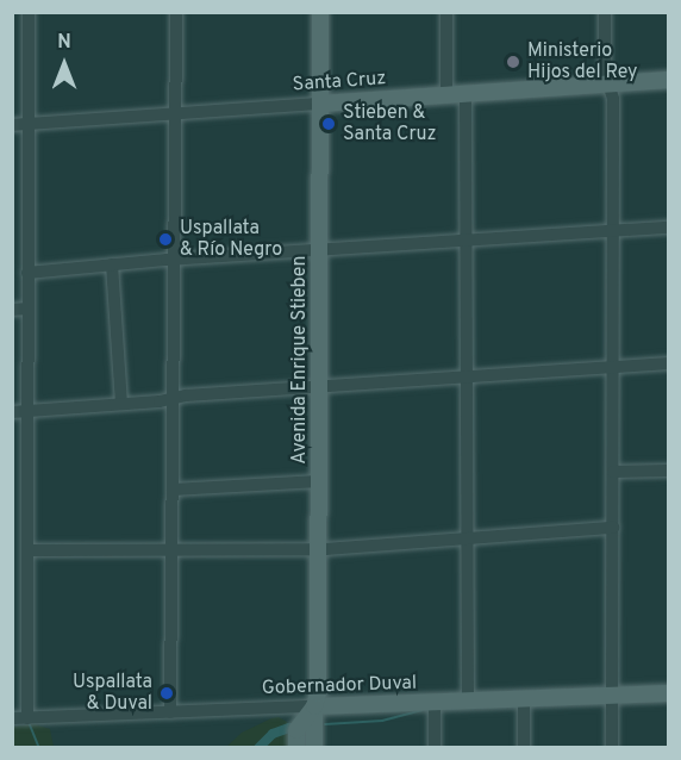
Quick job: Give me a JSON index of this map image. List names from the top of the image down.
{
  "streets": {
    "main road": ["Santa Cruz", "Avenida Enrique Stieben", "Gobernador Duval"]
  },
  "crossings": [
    ["Santa Cruz", "Avenida Enrique Stieben"],
    ["Avenida Enrique Stieben", "Gobernador Duval"]
  ],
  "places": [
    "Ministerio Hijos del Rey",
    "Stieben & Santa Cruz",
    "Uspallata & Río Negro",
    "Uspallata & Duval"
  ],
  "north": "top"
}
